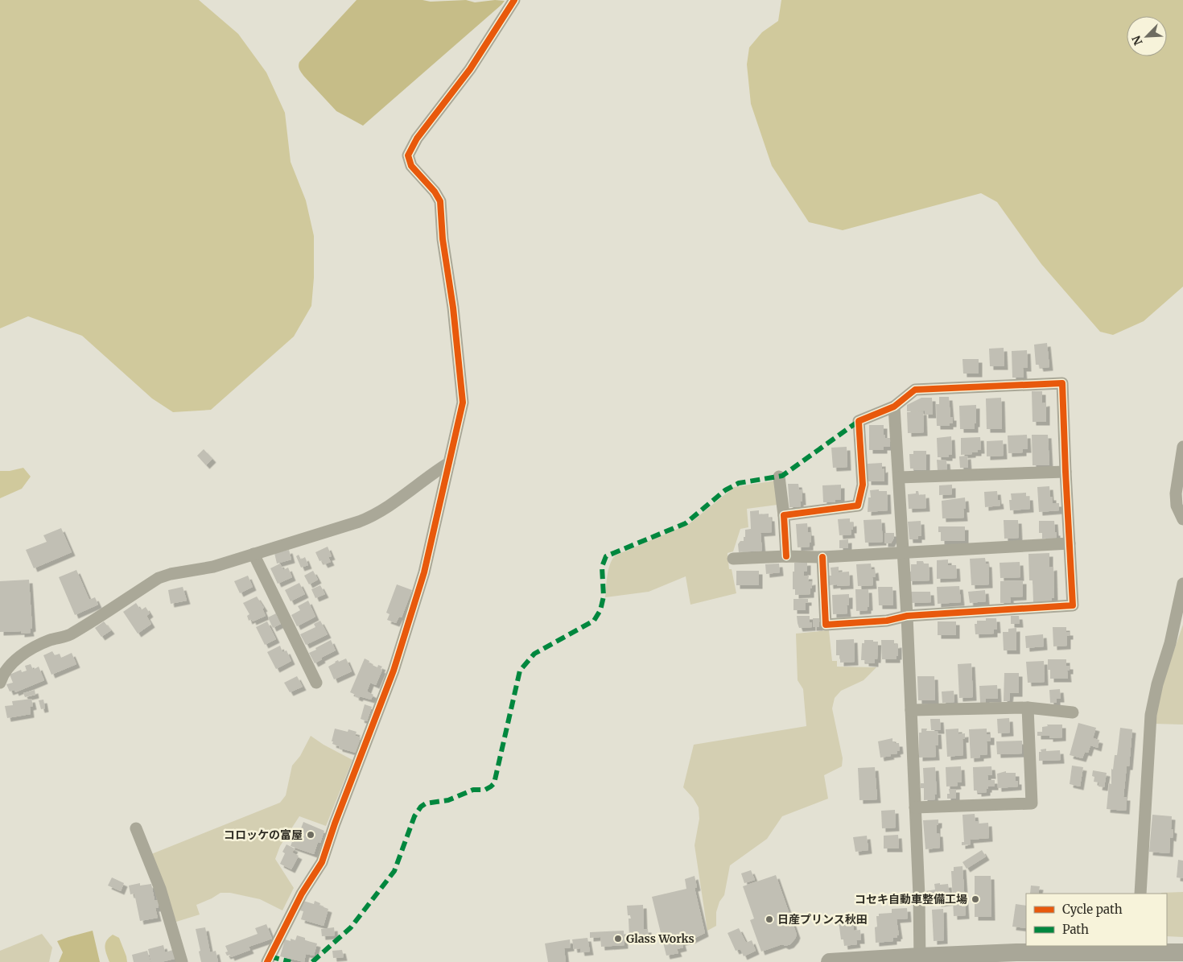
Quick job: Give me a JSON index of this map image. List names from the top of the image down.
{
  "places": [
    "コロッケの富屋",
    "コセキ自動車整備工場",
    "日産プリンス秋田",
    "Glass Works"
  ],
  "legend": ["Cycle path", "Path"],
  "north": "bottom left"
}
